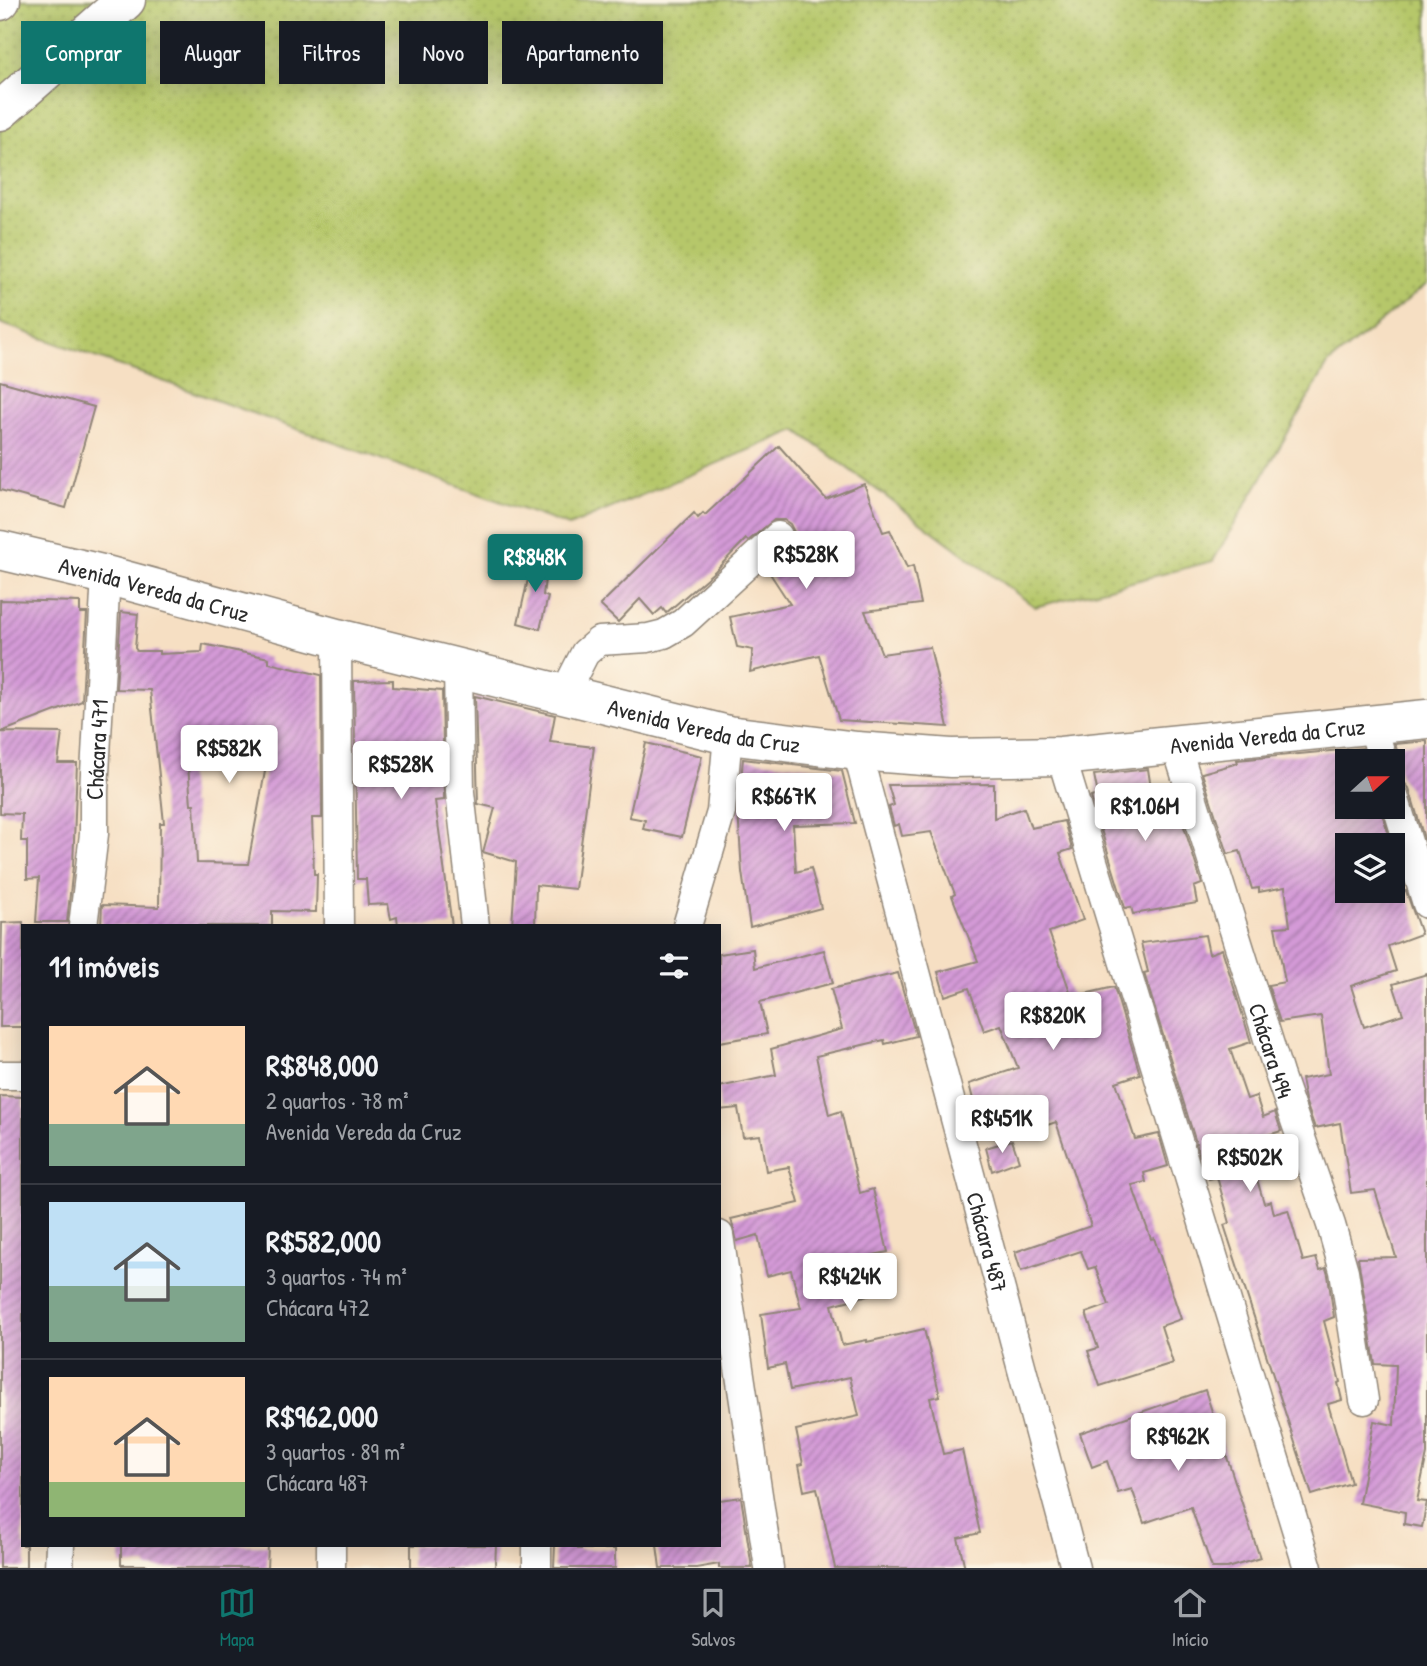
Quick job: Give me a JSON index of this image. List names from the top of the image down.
{
  "streets": {
    "street": [
      "Avenida Vereda da Cruz",
      "Chácara 471",
      "Chácara 494",
      "Chácara 487"
    ]
  },
  "crossings": [
    ["Avenida Vereda da Cruz", "Chácara 471"],
    ["Avenida Vereda da Cruz", "Chácara 494"],
    ["Avenida Vereda da Cruz", "Chácara 487"]
  ],
  "north": "right",
  "page": {
    "chip": [
      "Comprar",
      "Alugar",
      "Filtros",
      "Novo",
      "Apartamento"
    ],
    "price": [
      "R$528K",
      "R$848K",
      "R$582K",
      "R$528K",
      "R$667K",
      "R$1.06M",
      "R$820K",
      "R$451K",
      "R$502K",
      "R$424K",
      "R$962K"
    ],
    "heading": "11 imóveis",
    "list": [
      {
        "name": "R$848,000",
        "note": "2 quartos · 78 m² · Avenida Vereda da Cruz"
      },
      {
        "name": "R$582,000",
        "note": "3 quartos · 74 m² · Chácara 472"
      },
      {
        "name": "R$962,000",
        "note": "3 quartos · 89 m² · Chácara 487"
      }
    ],
    "tabs": ["Mapa", "Salvos", "Início"]
  }
}
